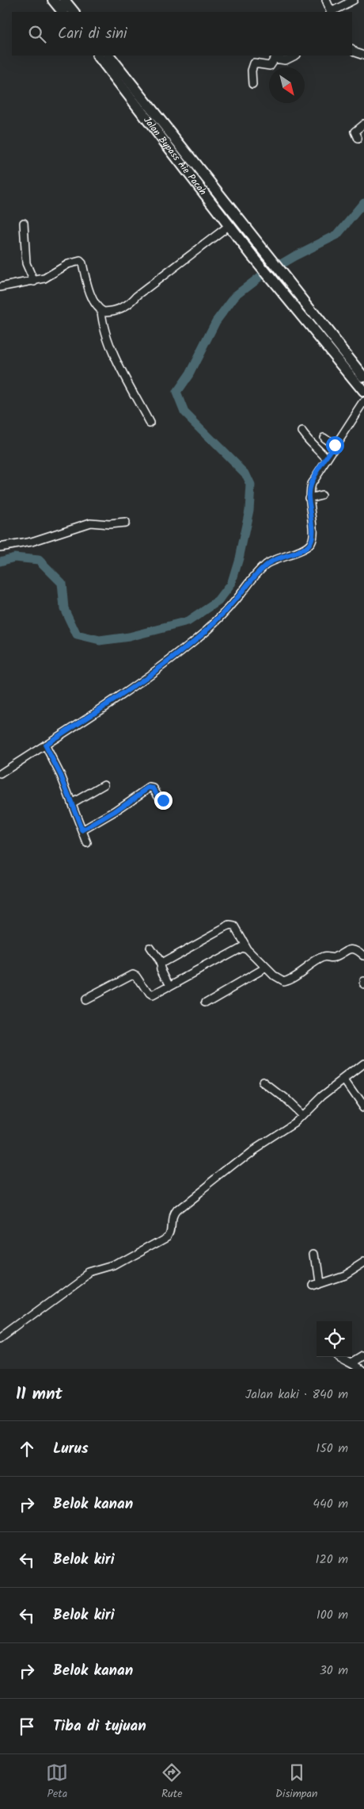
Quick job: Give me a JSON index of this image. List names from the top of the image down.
{
  "streets": {
    "highway": ["Jalan Bypass Aie Pacah"]
  },
  "north": "bottom right",
  "page": {
    "search": "Cari di sini",
    "heading": ["11 mnt", "Jalan kaki · 840 m"],
    "list": [
      ["Lurus", "150 m"],
      ["Belok kanan", "440 m"],
      ["Belok kiri", "120 m"],
      ["Belok kiri", "100 m"],
      ["Belok kanan", "30 m"],
      "Tiba di tujuan"
    ],
    "nav": ["Peta", "Rute", "Disimpan"]
  }
}
